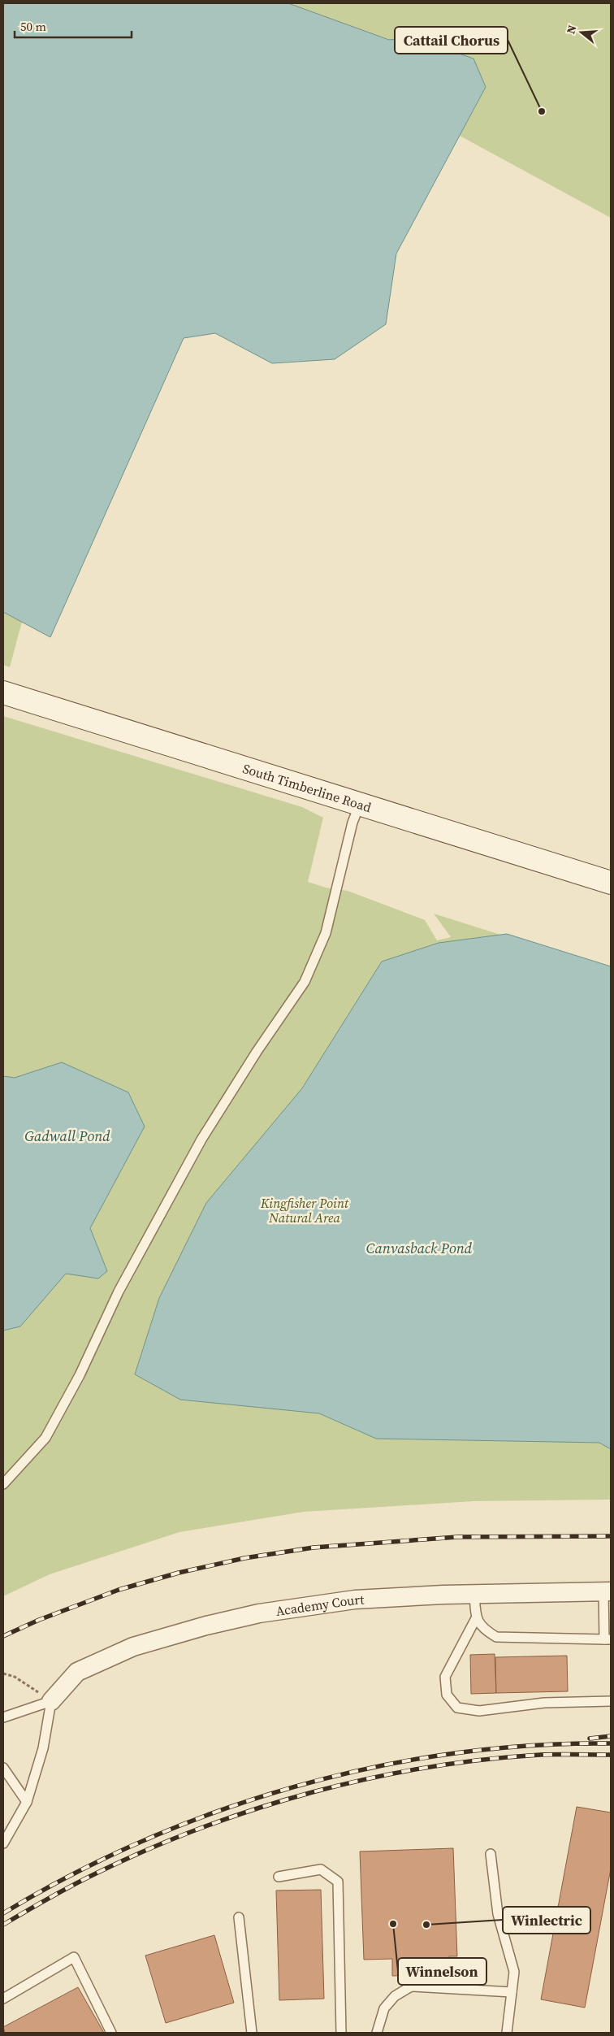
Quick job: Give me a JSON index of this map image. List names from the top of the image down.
{
  "streets": {
    "main road": ["South Timberline Road"],
    "street": ["Academy Court"]
  },
  "water": ["Gadwall Pond", "Canvasback Pond"],
  "parks": ["Kingfisher Point Natural Area"],
  "places": ["Cattail Chorus", "Winnelson", "Winlectric"],
  "scale_bar": "50 m",
  "north": "left"
}
